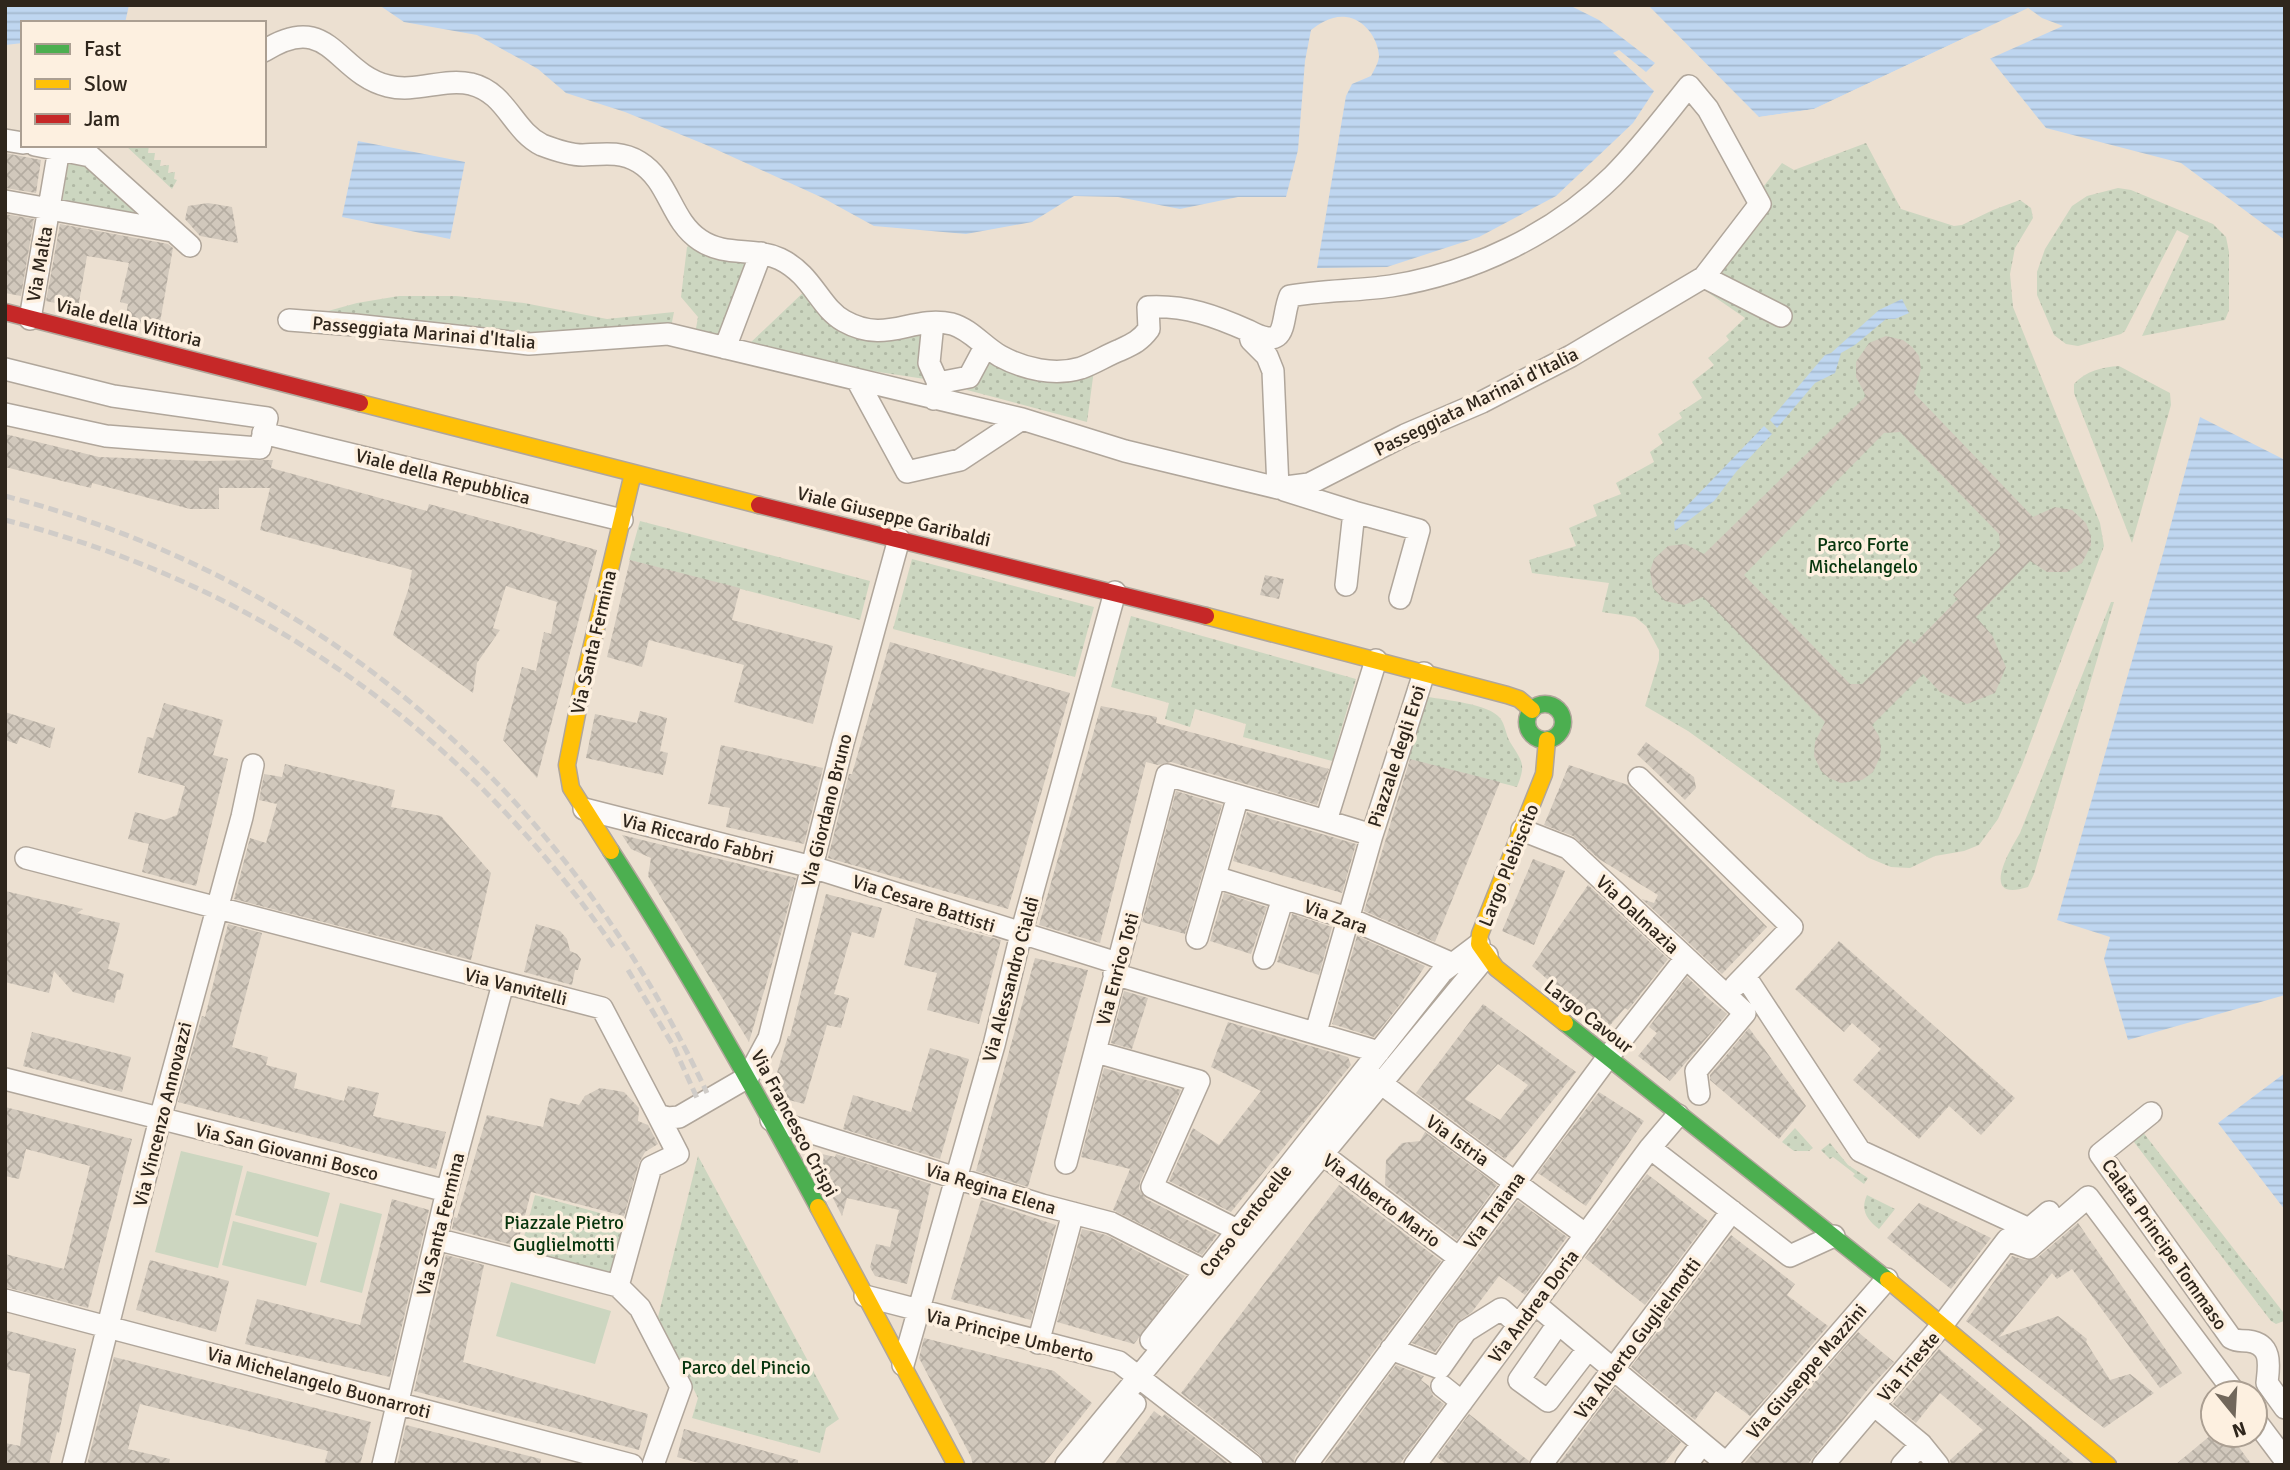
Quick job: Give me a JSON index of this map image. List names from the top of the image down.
{
  "streets": {
    "main road": [
      "Viale della Vittoria",
      "Viale Giuseppe Garibaldi",
      "Via Santa Fermina",
      "Largo Plebiscito",
      "Largo Cavour",
      "Via Francesco Crispi"
    ],
    "street": [
      "Via Malta",
      "Passeggiata Marinai d'Italia",
      "Viale della Repubblica",
      "Piazzale degli Eroi",
      "Via Giordano Bruno",
      "Via Riccardo Fabbri",
      "Via Cesare Battisti",
      "Via Dalmazia",
      "Via Zara",
      "Via Enrico Toti",
      "Via Alessandro Cialdi",
      "Via Vanvitelli",
      "Via Vincenzo Annovazzi",
      "Via Istria",
      "Via San Giovanni Bosco",
      "Via Regina Elena",
      "Via Alberto Mario",
      "Via Traiana",
      "Corso Centocelle",
      "Calata Principe Tommaso",
      "Via Andrea Doria",
      "Via Principe Umberto",
      "Via Alberto Guglielmotti",
      "Via Trieste",
      "Via Giuseppe Mazzini",
      "Via Michelangelo Buonarroti"
    ]
  },
  "crossings": [
    ["Via Malta", "Viale della Vittoria"],
    ["Viale della Vittoria", "Viale Giuseppe Garibaldi"],
    ["Viale della Repubblica", "Via Santa Fermina"],
    ["Viale Giuseppe Garibaldi", "Via Santa Fermina"],
    ["Viale Giuseppe Garibaldi", "Piazzale degli Eroi"],
    ["Viale Giuseppe Garibaldi", "Via Giordano Bruno"],
    ["Viale Giuseppe Garibaldi", "Largo Plebiscito"],
    ["Viale Giuseppe Garibaldi", "Via Alessandro Cialdi"],
    ["Via Santa Fermina", "Via Riccardo Fabbri"],
    ["Via Santa Fermina", "Via Vanvitelli"],
    ["Via Santa Fermina", "Via Francesco Crispi"],
    ["Via Santa Fermina", "Via San Giovanni Bosco"],
    ["Via Santa Fermina", "Via Michelangelo Buonarroti"],
    ["Piazzale degli Eroi", "Via Enrico Toti"],
    ["Via Giordano Bruno", "Via Riccardo Fabbri"],
    ["Via Giordano Bruno", "Via Cesare Battisti"],
    ["Via Giordano Bruno", "Via Francesco Crispi"],
    ["Via Riccardo Fabbri", "Via Cesare Battisti"],
    ["Via Riccardo Fabbri", "Via Francesco Crispi"],
    ["Largo Plebiscito", "Via Cesare Battisti"],
    ["Largo Plebiscito", "Via Dalmazia"],
    ["Largo Plebiscito", "Via Zara"],
    ["Largo Plebiscito", "Largo Cavour"],
    ["Largo Plebiscito", "Via Istria"],
    ["Via Cesare Battisti", "Via Enrico Toti"],
    ["Via Cesare Battisti", "Via Alessandro Cialdi"],
    ["Via Dalmazia", "Via Traiana"],
    ["Via Alessandro Cialdi", "Via Francesco Crispi"],
    ["Via Alessandro Cialdi", "Via Regina Elena"],
    ["Via Alessandro Cialdi", "Via Principe Umberto"],
    ["Via Vanvitelli", "Via Vincenzo Annovazzi"],
    ["Largo Cavour", "Via Traiana"],
    ["Largo Cavour", "Via Andrea Doria"],
    ["Largo Cavour", "Via Trieste"],
    ["Largo Cavour", "Via Giuseppe Mazzini"],
    ["Via Vincenzo Annovazzi", "Via San Giovanni Bosco"],
    ["Via Vincenzo Annovazzi", "Via Michelangelo Buonarroti"],
    ["Via Francesco Crispi", "Via Regina Elena"],
    ["Via Francesco Crispi", "Via Principe Umberto"],
    ["Via Istria", "Via Traiana"],
    ["Via Istria", "Via Andrea Doria"],
    ["Via Regina Elena", "Corso Centocelle"],
    ["Via Alberto Mario", "Via Traiana"],
    ["Via Alberto Mario", "Corso Centocelle"],
    ["Corso Centocelle", "Via Principe Umberto"]
  ],
  "parks": ["Parco Forte Michelangelo", "Piazzale Pietro Guglielmotti", "Parco del Pincio"],
  "legend": ["Fast", "Slow", "Jam"],
  "north": "bottom"
}
